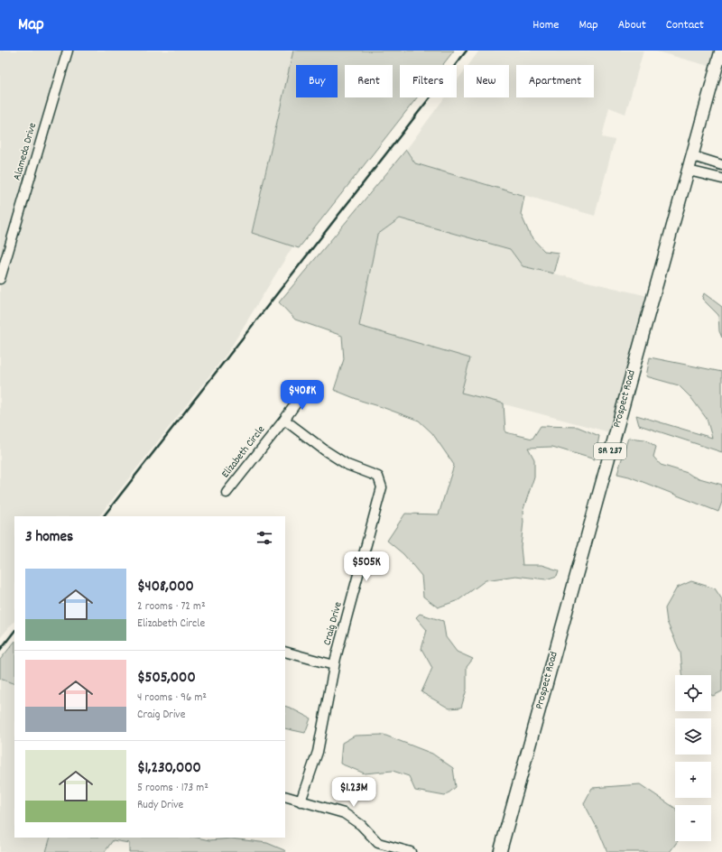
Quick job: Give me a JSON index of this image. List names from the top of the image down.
{
  "streets": {
    "main road": ["Prospect Road", "SR 237"],
    "street": ["Alameda Drive", "Elizabeth Circle", "Craig Drive"]
  },
  "crossings": [
    ["Elizabeth Circle", "Craig Drive"]
  ],
  "page": {
    "header": "Map",
    "nav": [
      "Home",
      "Map",
      "About",
      "Contact"
    ],
    "chip": [
      "Buy",
      "Rent",
      "Filters",
      "New",
      "Apartment"
    ],
    "price": ["$408K", "$505K", "$1.23M"],
    "heading": "3 homes",
    "list": [
      {
        "name": "$408,000",
        "note": "2 rooms · 72 m² · Elizabeth Circle"
      },
      {
        "name": "$505,000",
        "note": "4 rooms · 96 m² · Craig Drive"
      },
      {
        "name": "$1,230,000",
        "note": "5 rooms · 173 m² · Rudy Drive"
      }
    ],
    "map_buttons": ["+", "−"]
  }
}
